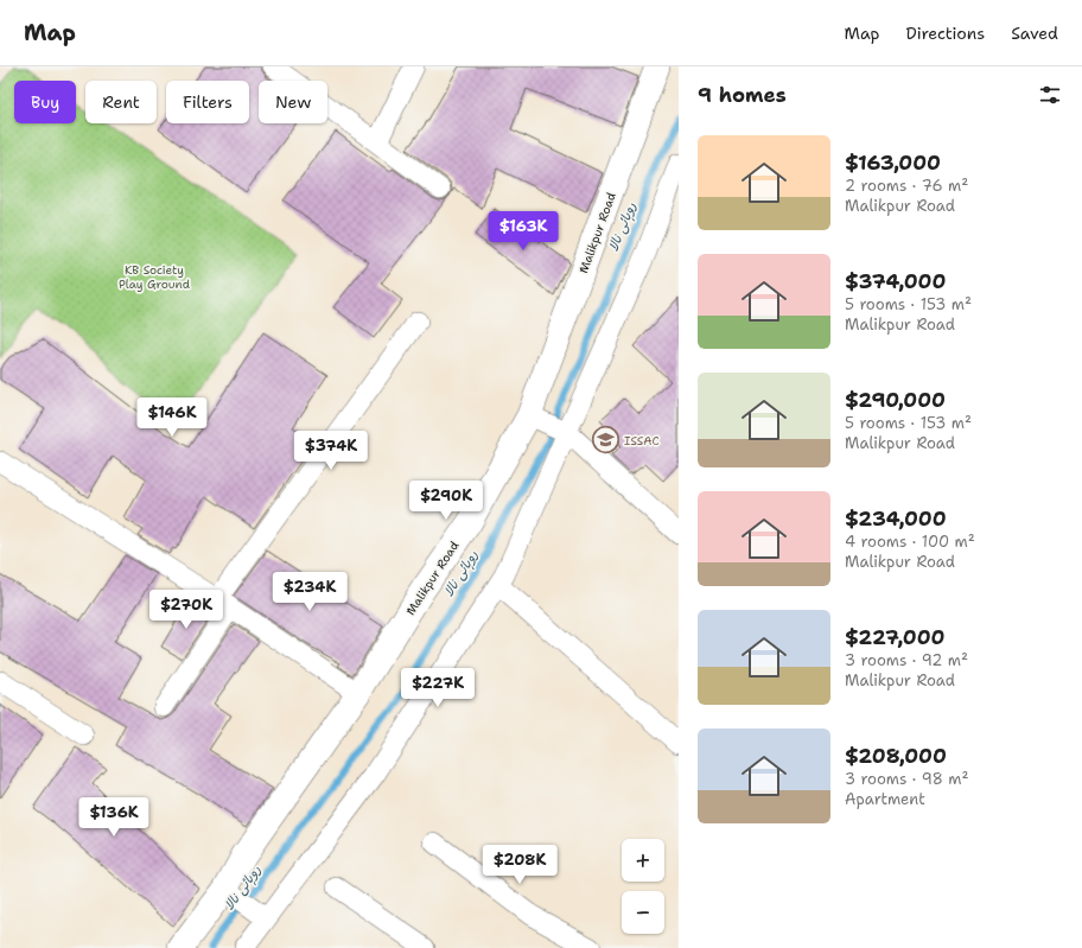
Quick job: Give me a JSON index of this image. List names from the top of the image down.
{
  "streets": {
    "street": ["Malikpur Road"]
  },
  "water": ["روہائی نالا"],
  "parks": ["KB Society Play Ground"],
  "places": {
    "school or university": ["ISSAC"]
  },
  "page": {
    "header": "Map",
    "nav": ["Map", "Directions", "Saved"],
    "heading": "9 homes",
    "chip": [
      "Buy",
      "Rent",
      "Filters",
      "New"
    ],
    "list": [
      {
        "name": "$163,000",
        "note": "2 rooms · 76 m² · Malikpur Road"
      },
      {
        "name": "$374,000",
        "note": "5 rooms · 153 m² · Malikpur Road"
      },
      {
        "name": "$290,000",
        "note": "5 rooms · 153 m² · Malikpur Road"
      },
      {
        "name": "$234,000",
        "note": "4 rooms · 100 m² · Malikpur Road"
      },
      {
        "name": "$227,000",
        "note": "3 rooms · 92 m² · Malikpur Road"
      },
      {
        "name": "$208,000",
        "note": "3 rooms · 98 m² · Apartment"
      }
    ],
    "price": [
      "$163K",
      "$146K",
      "$374K",
      "$290K",
      "$234K",
      "$270K",
      "$227K",
      "$136K",
      "$208K"
    ],
    "map_buttons": ["+", "−"]
  }
}
